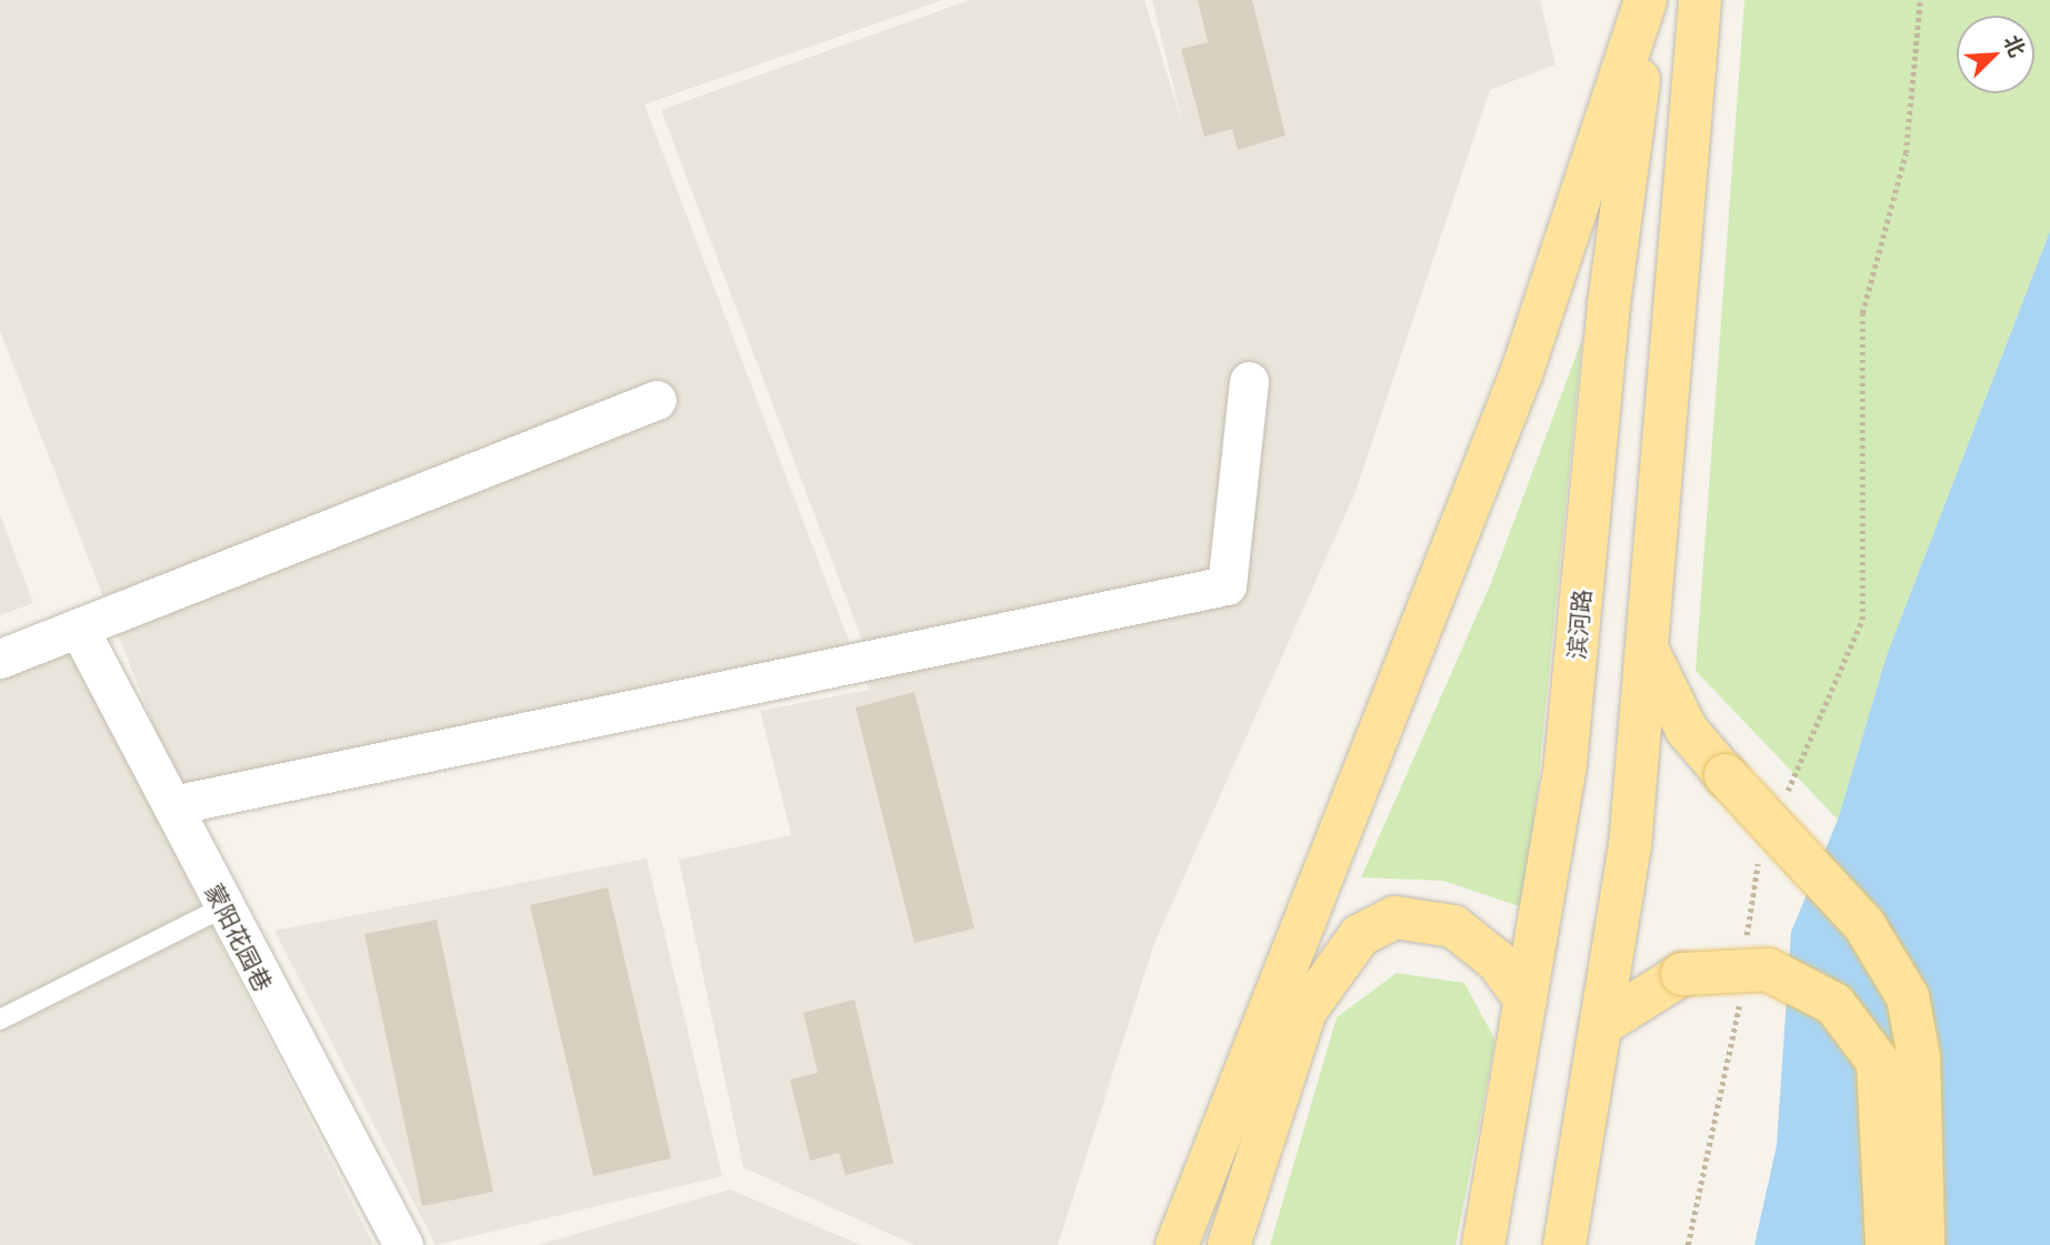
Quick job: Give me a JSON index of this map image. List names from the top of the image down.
{
  "streets": {
    "main road": ["滨河路"],
    "lane": ["蒙阳花园巷"]
  },
  "north": "top right"
}
